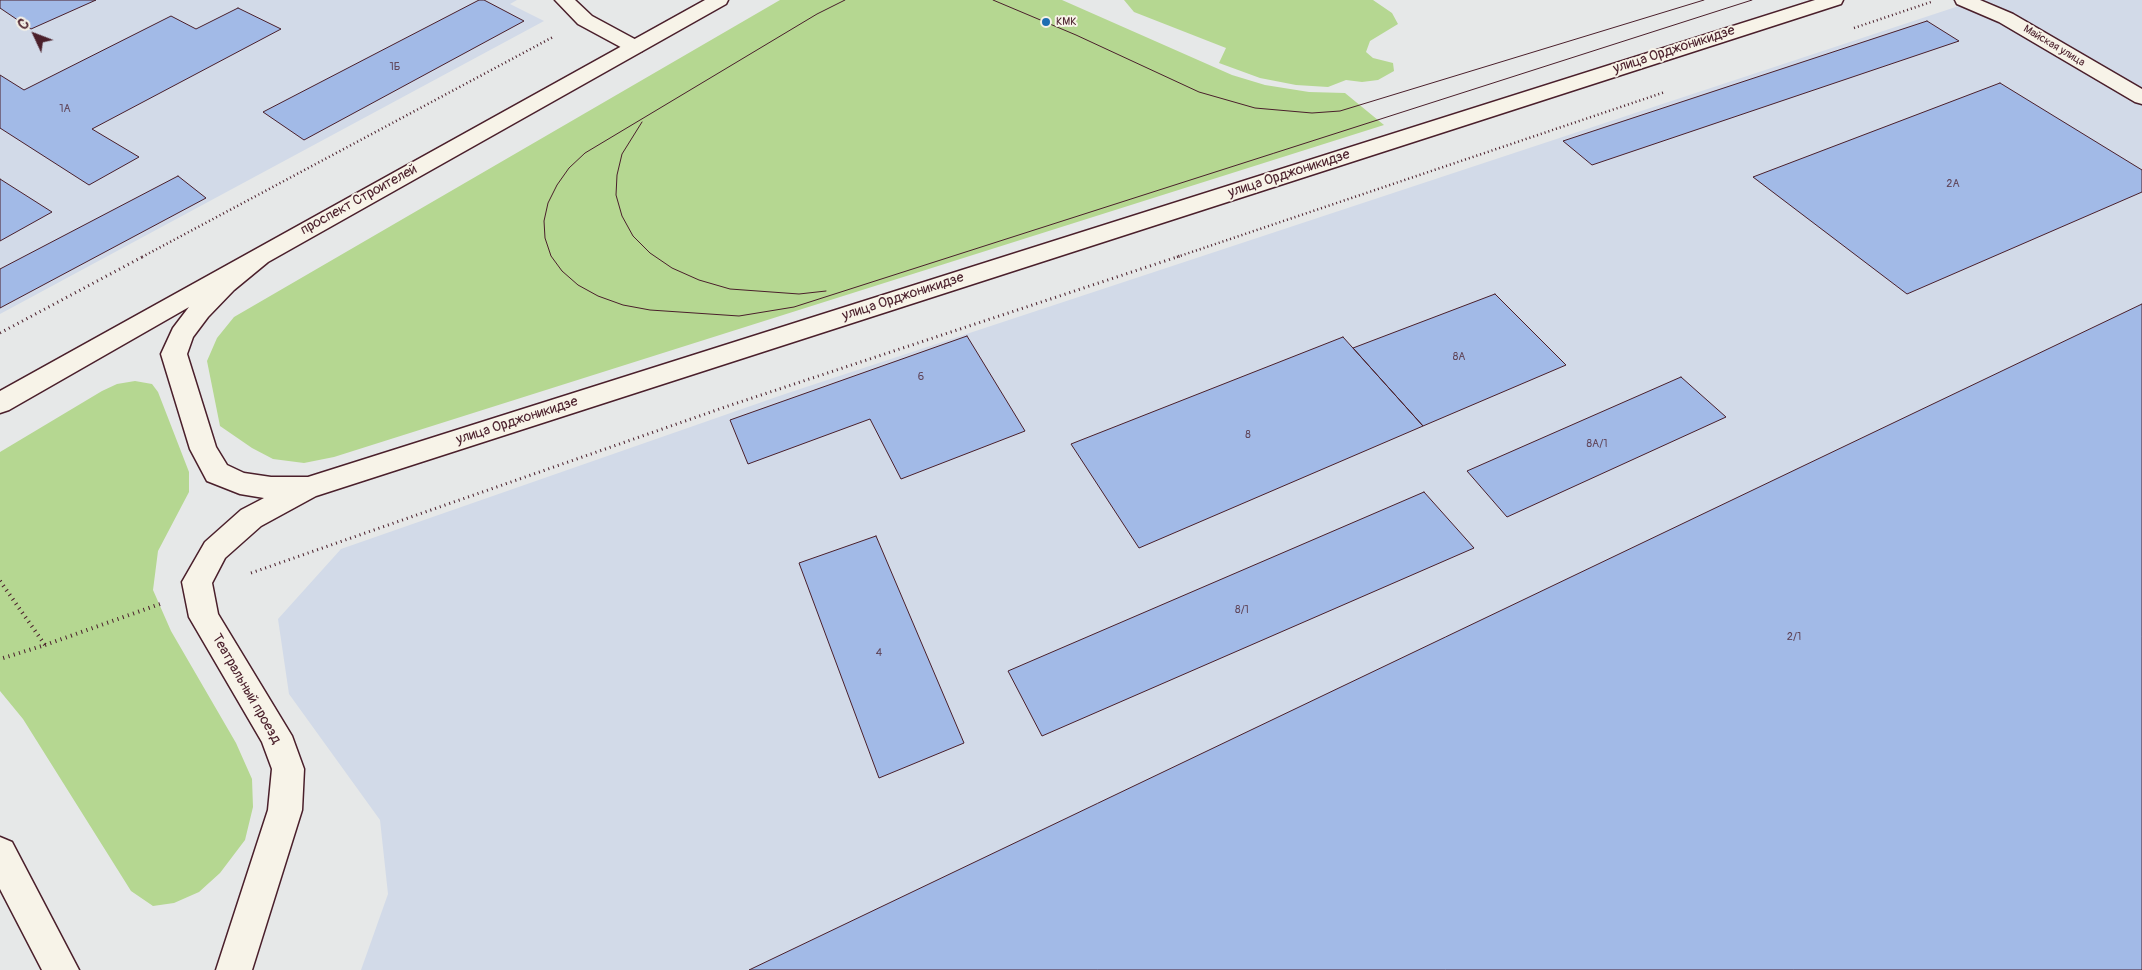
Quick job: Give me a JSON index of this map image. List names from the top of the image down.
{
  "streets": {
    "main road": [
      "Майская улица",
      "улица Орджоникидзе",
      "проспект Строителей",
      "Театральный проезд"
    ]
  },
  "crossings": [
    ["улица Орджоникидзе", "проспект Строителей"],
    ["улица Орджоникидзе", "Театральный проезд"]
  ],
  "places": ["КМК"],
  "house_numbers": [
    "1Б",
    "1А",
    "2А",
    "8А",
    "6",
    "8",
    "8А/1",
    "8/1",
    "2/1",
    "4"
  ],
  "north": "top left"
}
